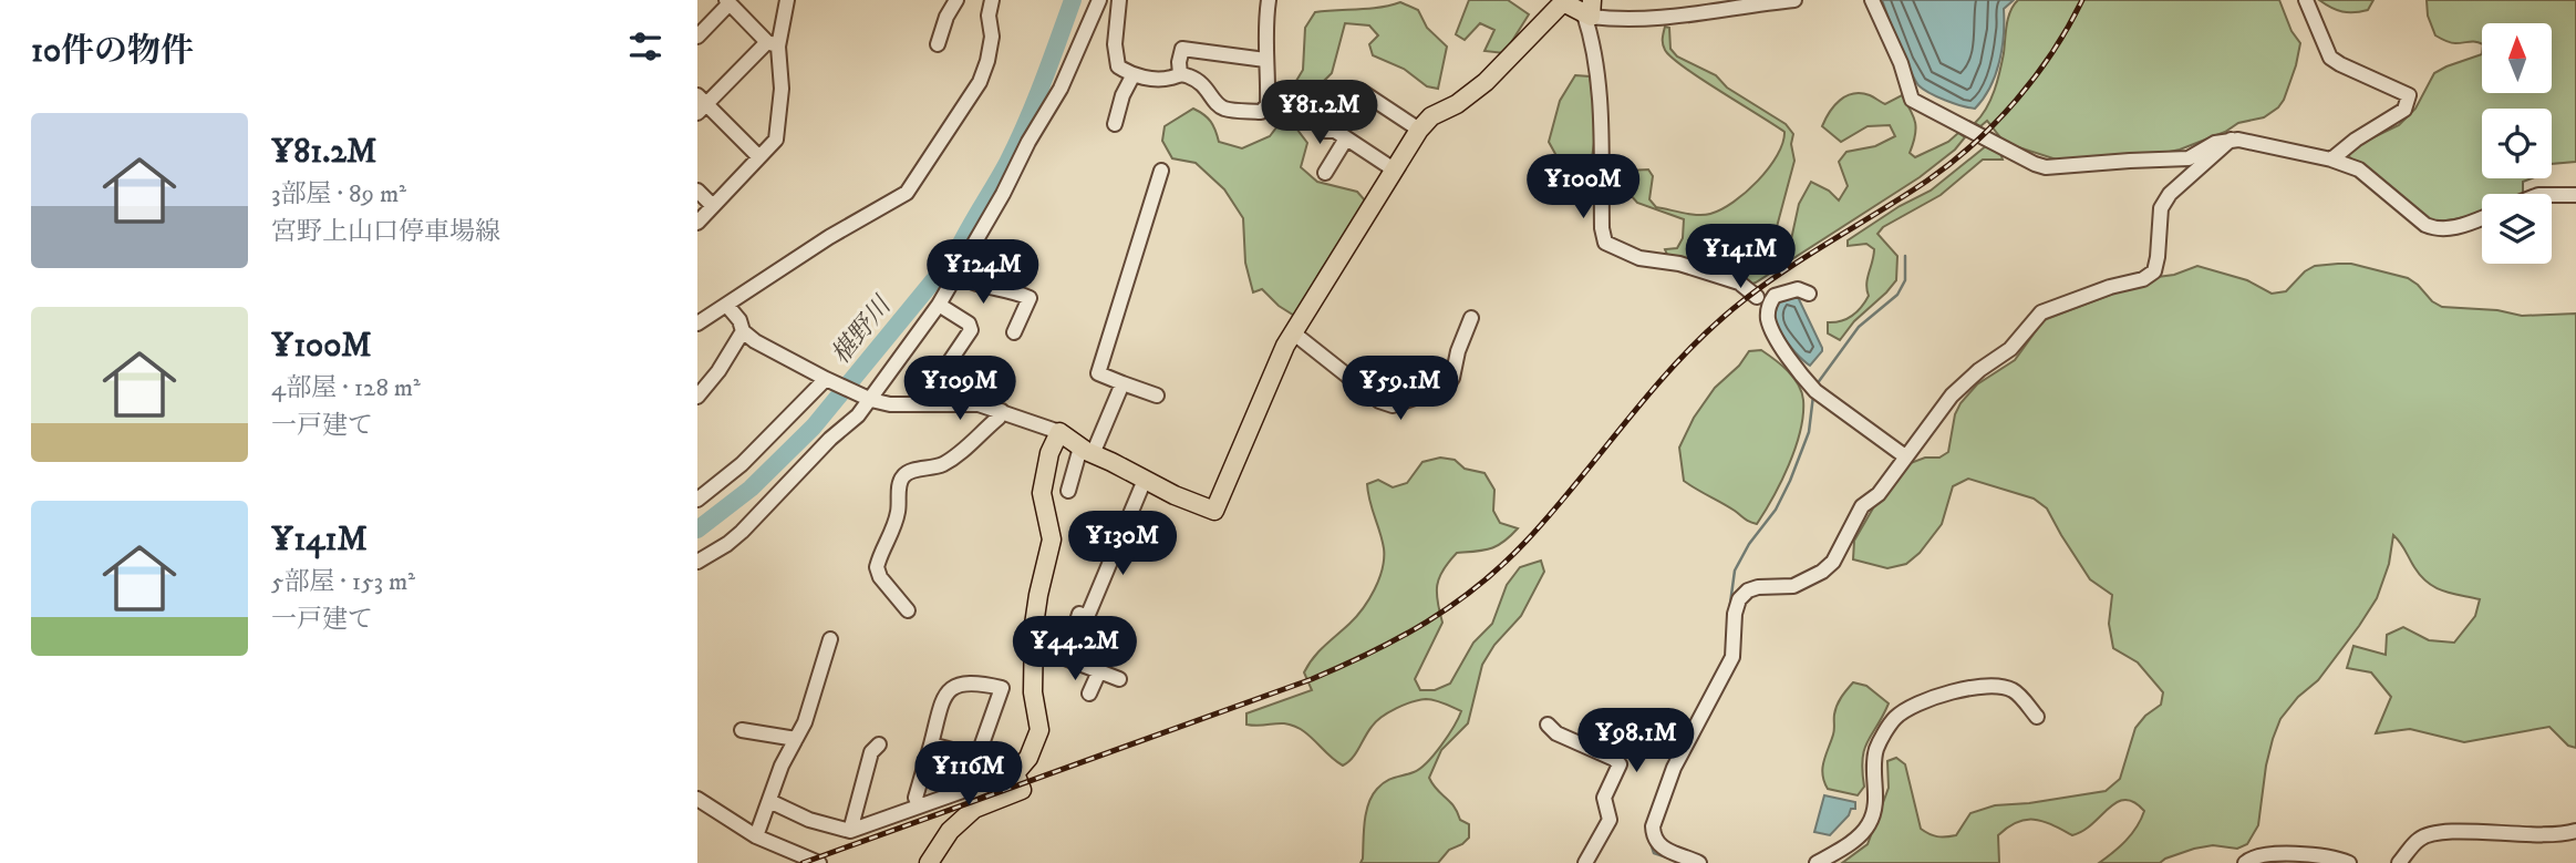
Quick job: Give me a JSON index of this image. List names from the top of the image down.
{
  "water": ["椹野川"],
  "north": "top",
  "page": {
    "heading": "10件の物件",
    "price": [
      "¥81.2M",
      "¥100M",
      "¥141M",
      "¥124M",
      "¥109M",
      "¥59.1M",
      "¥130M",
      "¥44.2M",
      "¥98.1M",
      "¥116M"
    ],
    "list": [
      {
        "name": "¥81.2M",
        "note": "3部屋 · 89 m² · 宮野上山口停車場線"
      },
      {
        "name": "¥100M",
        "note": "4部屋 · 128 m² · 一戸建て"
      },
      {
        "name": "¥141M",
        "note": "5部屋 · 153 m² · 一戸建て"
      }
    ]
  }
}
